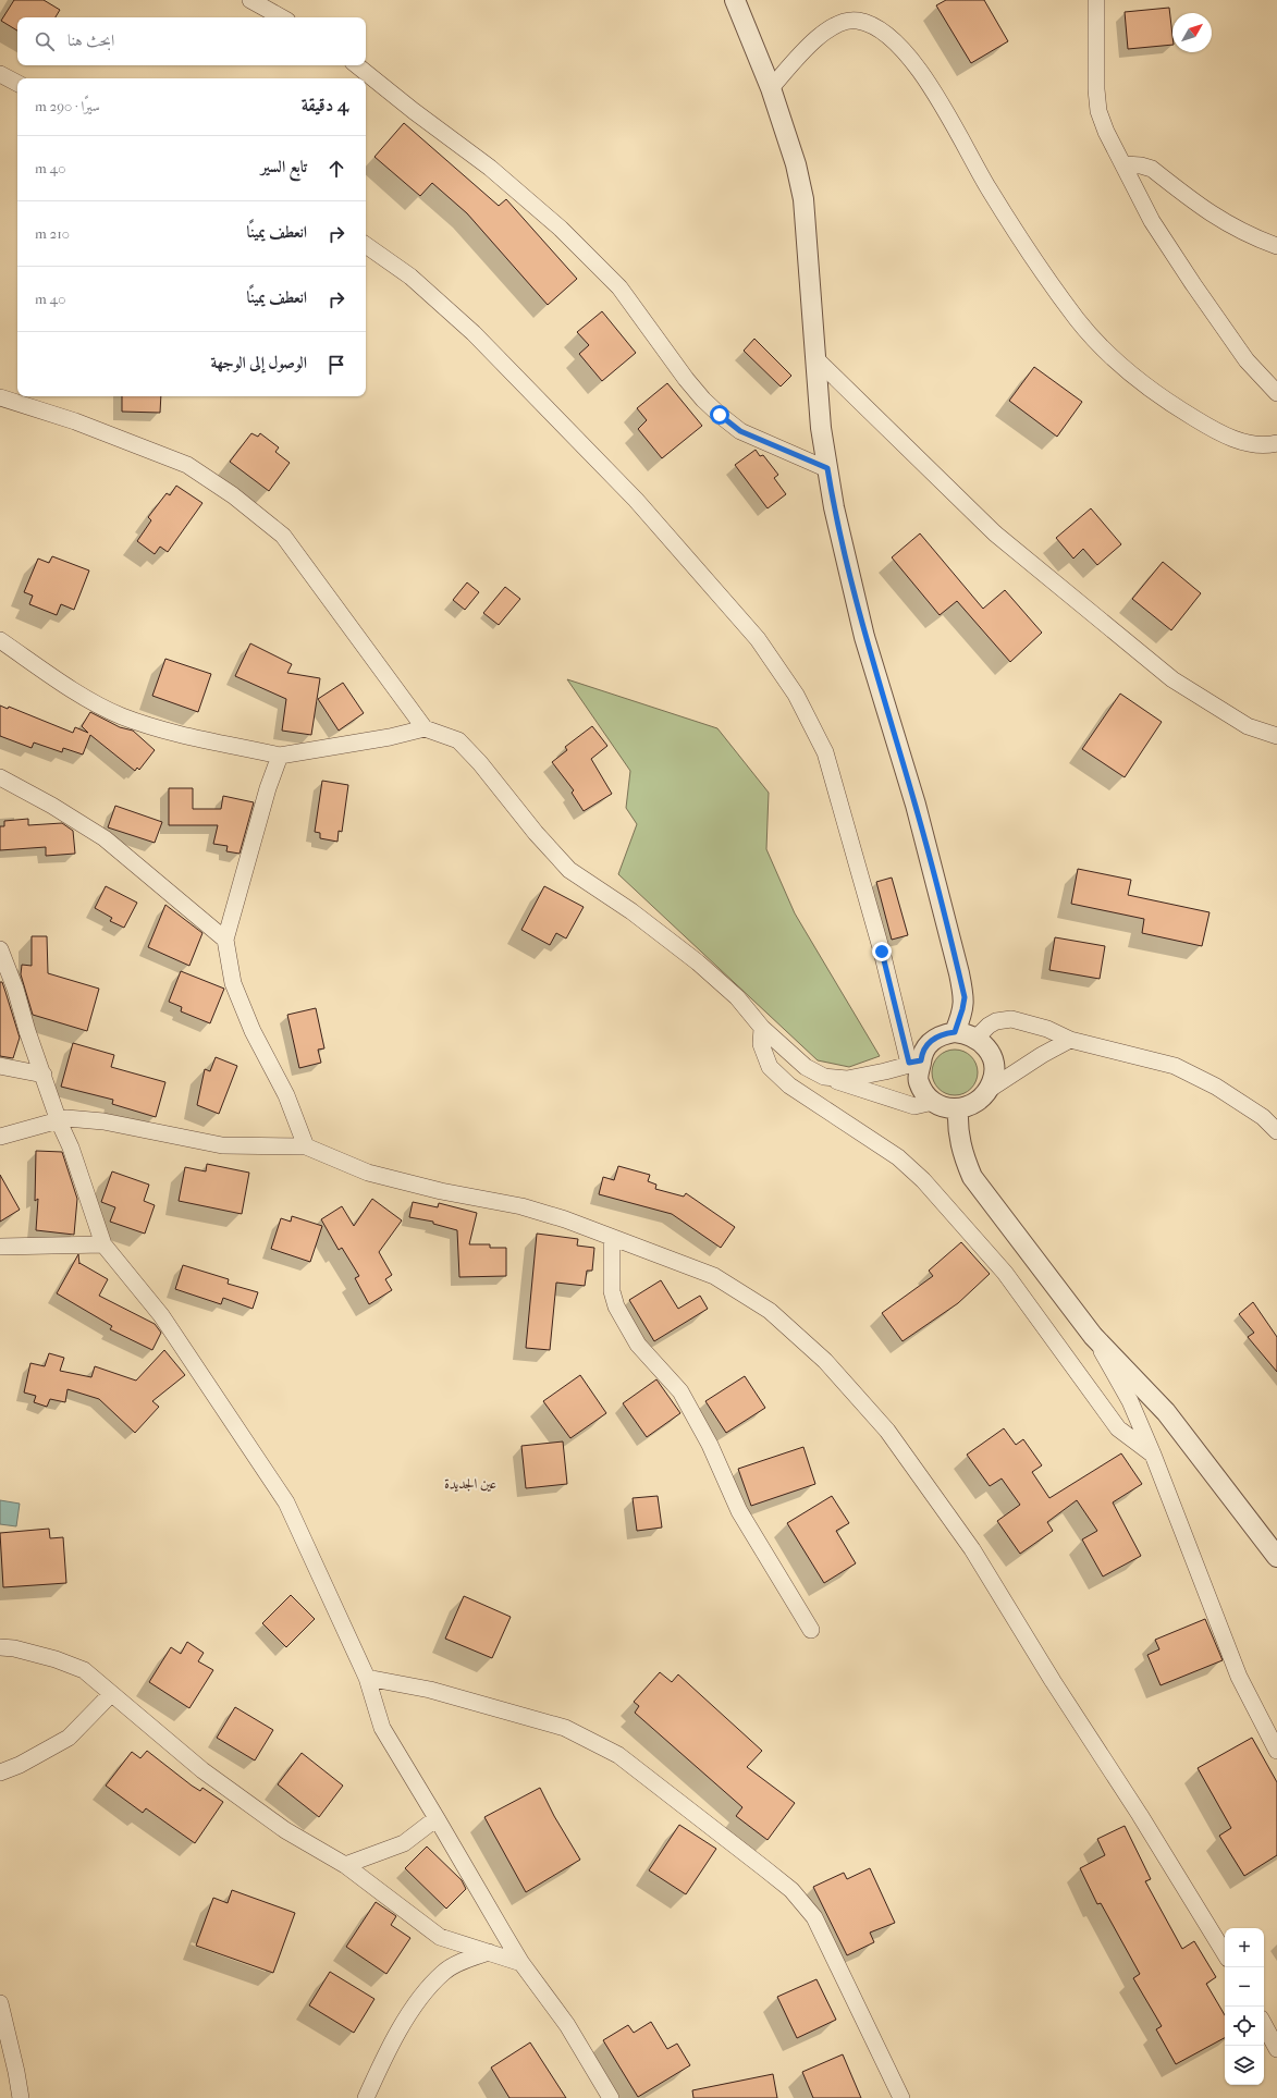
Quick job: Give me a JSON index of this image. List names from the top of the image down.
{
  "districts": ["عين الجديدة"],
  "north": "top right",
  "page": {
    "search": "ابحث هنا",
    "heading": ["4 دقيقة", "سيرًا · 290 m"],
    "list": [
      ["تابع السير", "40 m"],
      ["انعطف يمينًا", "210 m"],
      ["انعطف يمينًا", "40 m"],
      "الوصول إلى الوجهة"
    ],
    "map_buttons": ["+", "−"]
  }
}
